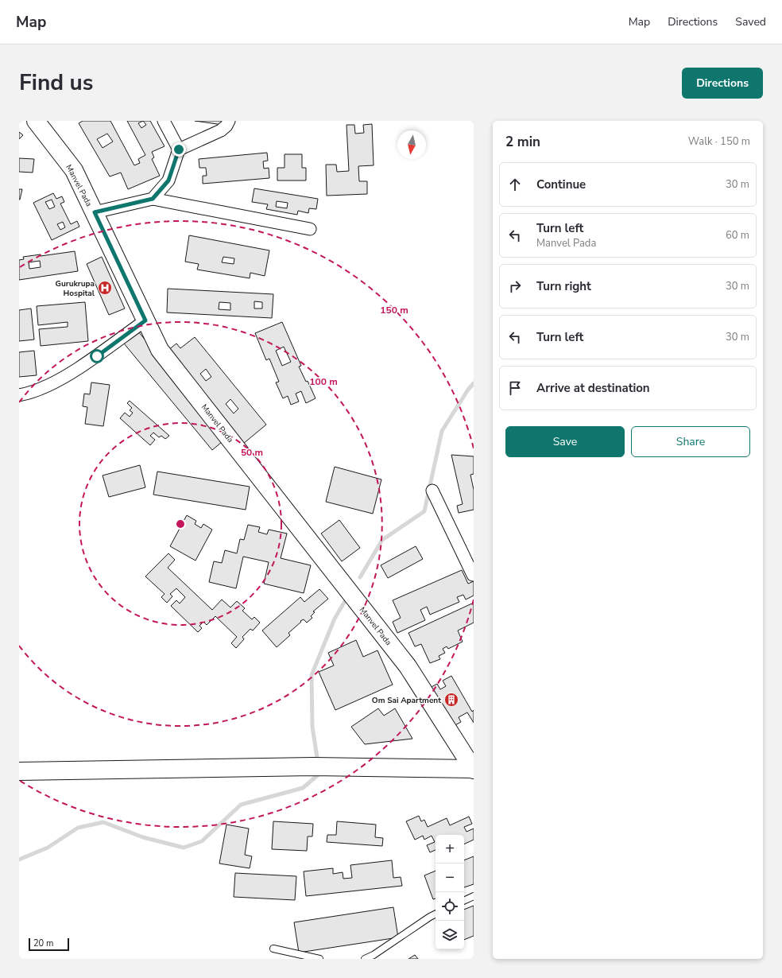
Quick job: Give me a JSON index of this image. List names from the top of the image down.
{
  "streets": {
    "main road": ["Manvel Pada"]
  },
  "places": {
    "hospital": ["Gurukrupa Hospital"],
    "building": ["Om Sai Apartment"]
  },
  "scale_bar": "20 m",
  "north": "bottom",
  "page": {
    "header": "Map",
    "nav": ["Map", "Directions", "Saved"],
    "title": "Find us",
    "buttons": [
      "Directions",
      ["Save", "Share"]
    ],
    "heading": ["2 min", "Walk · 150 m"],
    "list": [
      ["Continue", "30 m"],
      ["Turn left", "Manvel Pada", "60 m"],
      ["Turn right", "30 m"],
      ["Turn left", "30 m"],
      "Arrive at destination"
    ],
    "map_buttons": ["+", "−"],
    "scale": "20 m"
  },
  "rings": ["150 m", "100 m", "50 m"]
}
